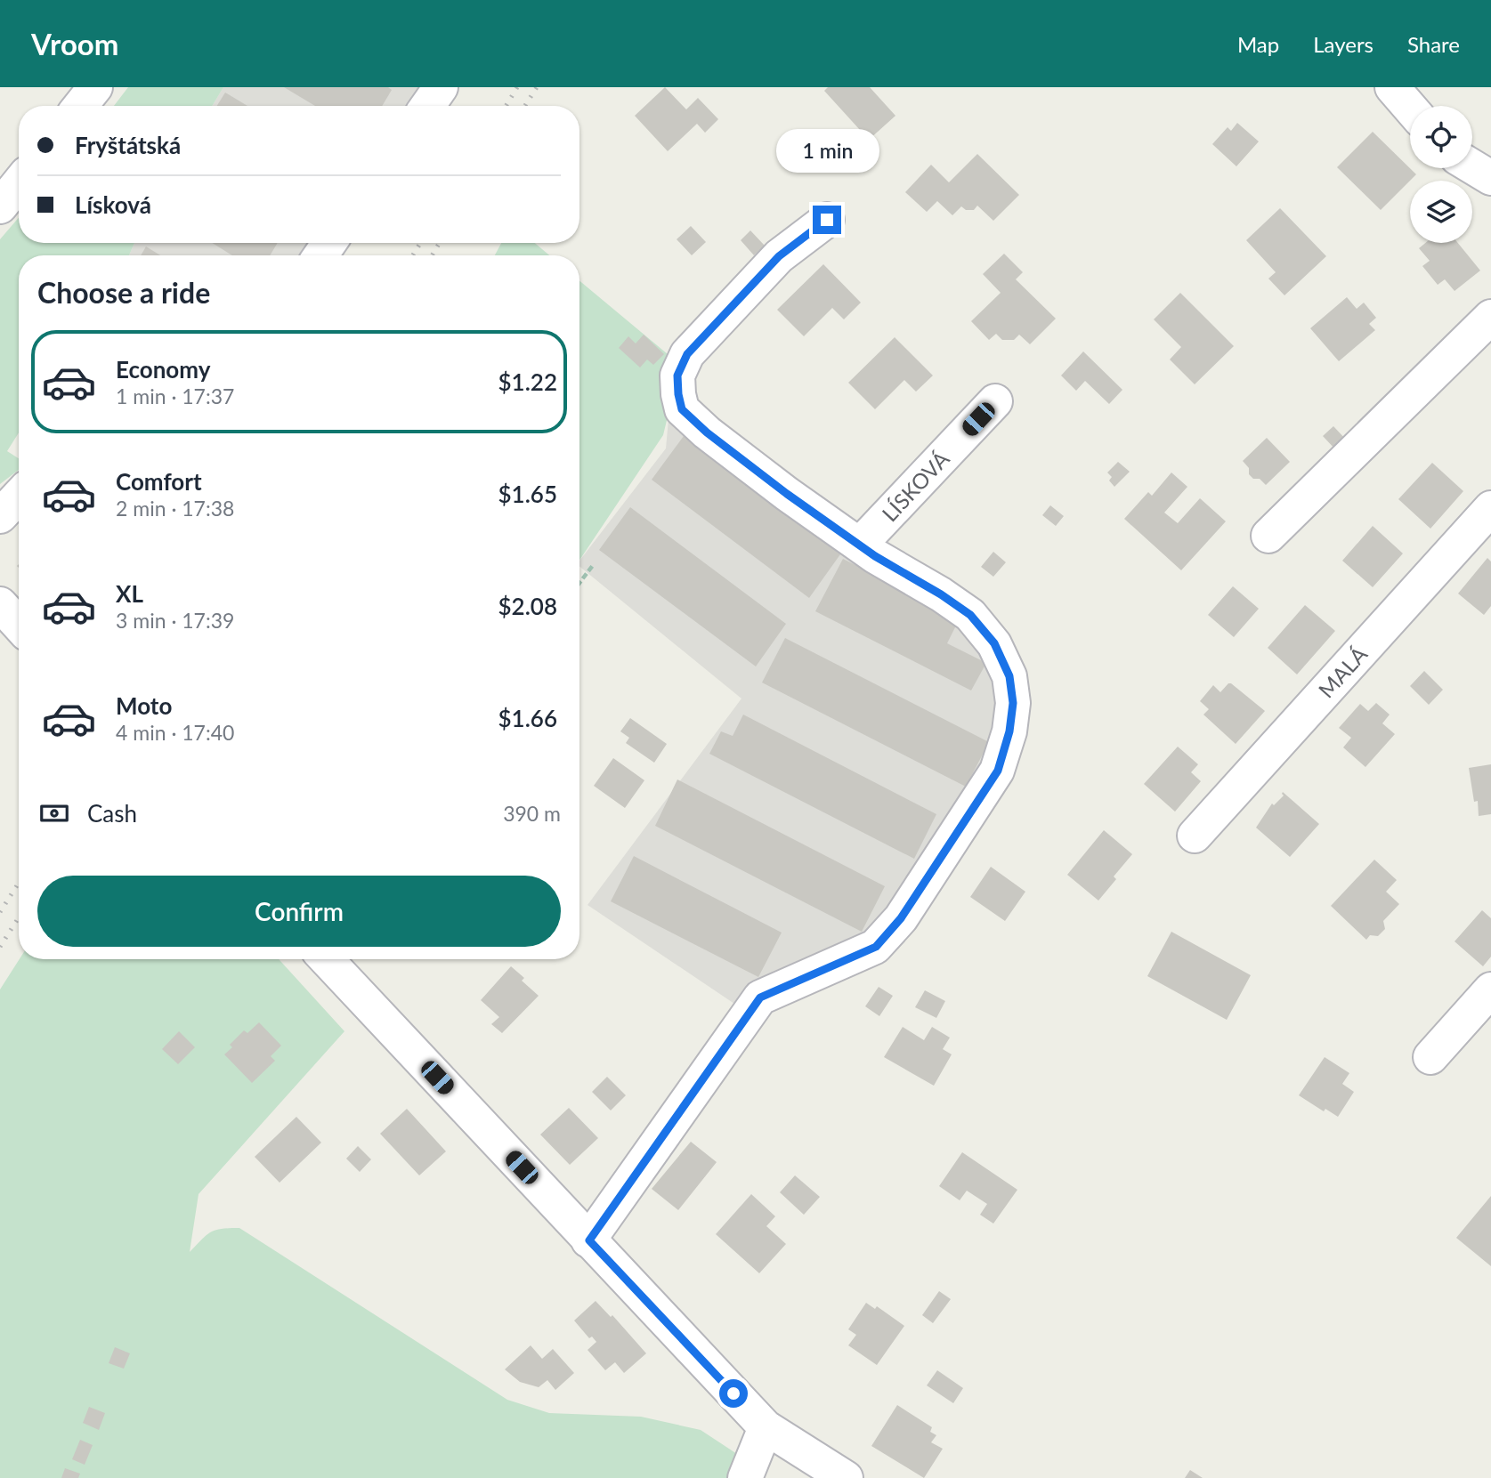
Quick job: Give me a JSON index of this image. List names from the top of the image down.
{
  "streets": {
    "street": ["LÍSKOVÁ", "MALÁ"]
  },
  "page": {
    "header": "Vroom",
    "nav": ["Map", "Layers", "Share"],
    "banner": ["Fryštátská", "Lísková"],
    "bubble": "1 min",
    "heading": "Choose a ride",
    "list": [
      {
        "name": "Economy",
        "note": "1 min · 17:37",
        "value": "$1.22"
      },
      {
        "name": "Comfort",
        "note": "2 min · 17:38",
        "value": "$1.65"
      },
      {
        "name": "XL",
        "note": "3 min · 17:39",
        "value": "$2.08"
      },
      {
        "name": "Moto",
        "note": "4 min · 17:40",
        "value": "$1.66"
      }
    ],
    "pay": ["Cash", "390 m"],
    "buttons": "Confirm"
  }
}
